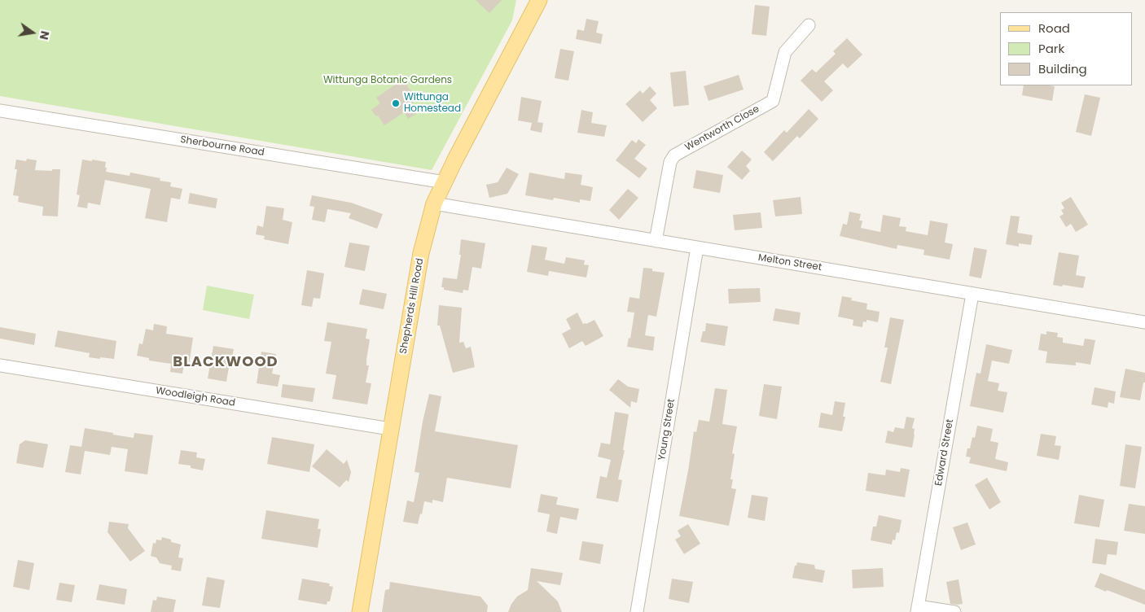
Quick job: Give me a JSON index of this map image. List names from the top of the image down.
{
  "streets": {
    "main road": ["Shepherds Hill Road"],
    "street": [
      "Wentworth Close",
      "Sherbourne Road",
      "Melton Street",
      "Woodleigh Road",
      "Young Street",
      "Edward Street"
    ]
  },
  "crossings": [
    ["Wentworth Close", "Melton Street"],
    ["Sherbourne Road", "Shepherds Hill Road"],
    ["Melton Street", "Shepherds Hill Road"],
    ["Melton Street", "Young Street"],
    ["Melton Street", "Edward Street"],
    ["Shepherds Hill Road", "Woodleigh Road"]
  ],
  "districts": ["BLACKWOOD"],
  "parks": ["Wittunga Botanic Gardens"],
  "places": ["Wittunga Homestead"],
  "legend": ["Road", "Park", "Building"],
  "north": "right"
}
